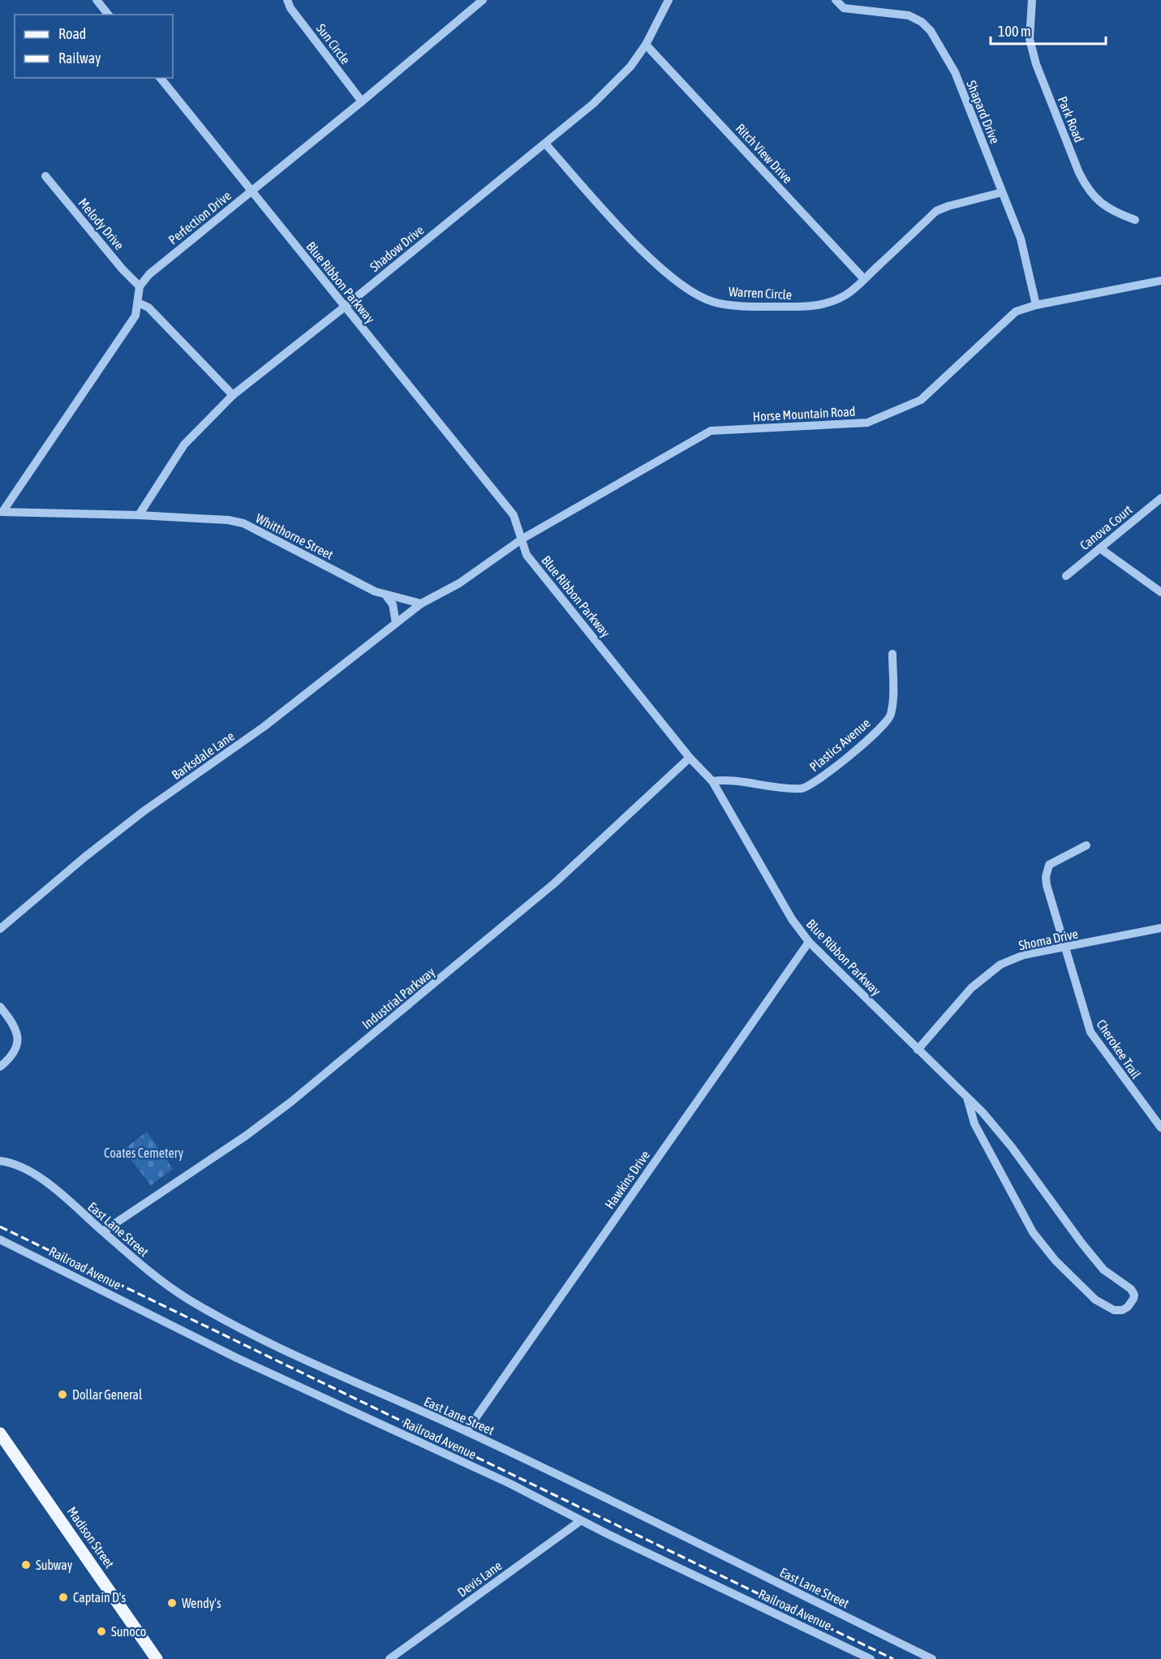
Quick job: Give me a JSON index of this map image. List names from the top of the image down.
{
  "streets": {
    "main road": ["Madison Street"],
    "street": [
      "Sun Circle",
      "Shapard Drive",
      "Park Road",
      "Ritch View Drive",
      "Perfection Drive",
      "Melody Drive",
      "Shadow Drive",
      "Blue Ribbon Parkway",
      "Warren Circle",
      "Horse Mountain Road",
      "Canova Court",
      "Whitthorne Street",
      "Plastics Avenue",
      "Barksdale Lane",
      "Shoma Drive",
      "Industrial Parkway",
      "Cherokee Trail",
      "Hawkins Drive",
      "East Lane Street",
      "Railroad Avenue",
      "Devis Lane"
    ]
  },
  "crossings": [
    ["Sun Circle", "Perfection Drive"],
    ["Shapard Drive", "Warren Circle"],
    ["Shapard Drive", "Horse Mountain Road"],
    ["Ritch View Drive", "Shadow Drive"],
    ["Ritch View Drive", "Warren Circle"],
    ["Perfection Drive", "Melody Drive"],
    ["Perfection Drive", "Blue Ribbon Parkway"],
    ["Shadow Drive", "Blue Ribbon Parkway"],
    ["Shadow Drive", "Warren Circle"],
    ["Shadow Drive", "Whitthorne Street"],
    ["Blue Ribbon Parkway", "Horse Mountain Road"],
    ["Blue Ribbon Parkway", "Plastics Avenue"],
    ["Blue Ribbon Parkway", "Shoma Drive"],
    ["Blue Ribbon Parkway", "Industrial Parkway"],
    ["Blue Ribbon Parkway", "Hawkins Drive"],
    ["Whitthorne Street", "Barksdale Lane"],
    ["Shoma Drive", "Cherokee Trail"],
    ["Industrial Parkway", "East Lane Street"],
    ["Hawkins Drive", "East Lane Street"],
    ["Railroad Avenue", "Devis Lane"]
  ],
  "parks": ["Coates Cemetery"],
  "places": [
    "Dollar General",
    "Subway",
    "Captain D's",
    "Wendy's",
    "Sunoco"
  ],
  "legend": ["Road", "Railway"],
  "scale_bar": "100 m"
}
